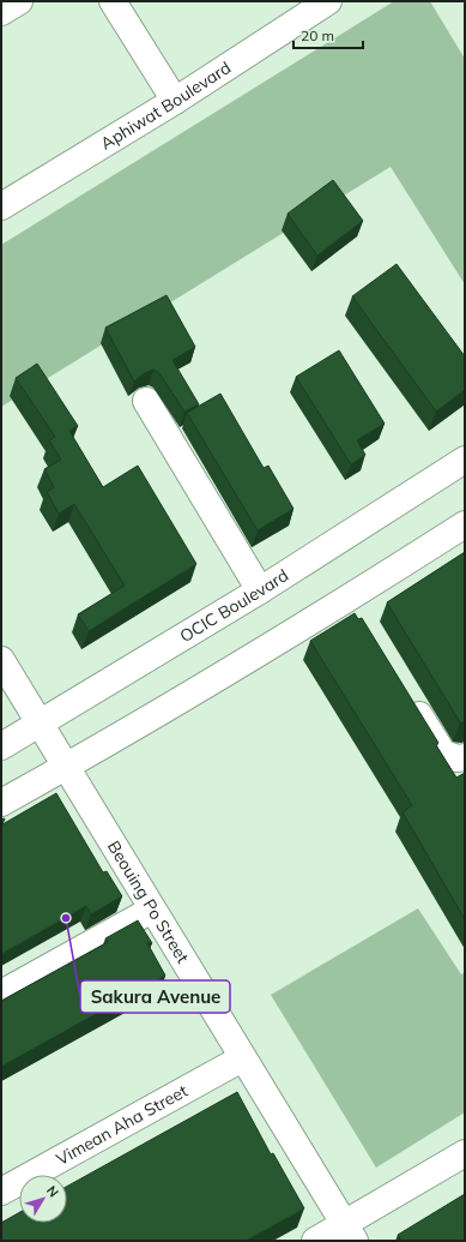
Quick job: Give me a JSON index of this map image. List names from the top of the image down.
{
  "streets": {
    "street": [
      "Aphiwat Boulevard",
      "OCIC Boulevard",
      "Beouing Po Street",
      "Vimean Aha Street"
    ]
  },
  "crossings": [
    ["OCIC Boulevard", "Beouing Po Street"],
    ["Beouing Po Street", "Vimean Aha Street"]
  ],
  "places": ["Sakura Avenue"],
  "scale_bar": "20 m",
  "north": "top right"
}
